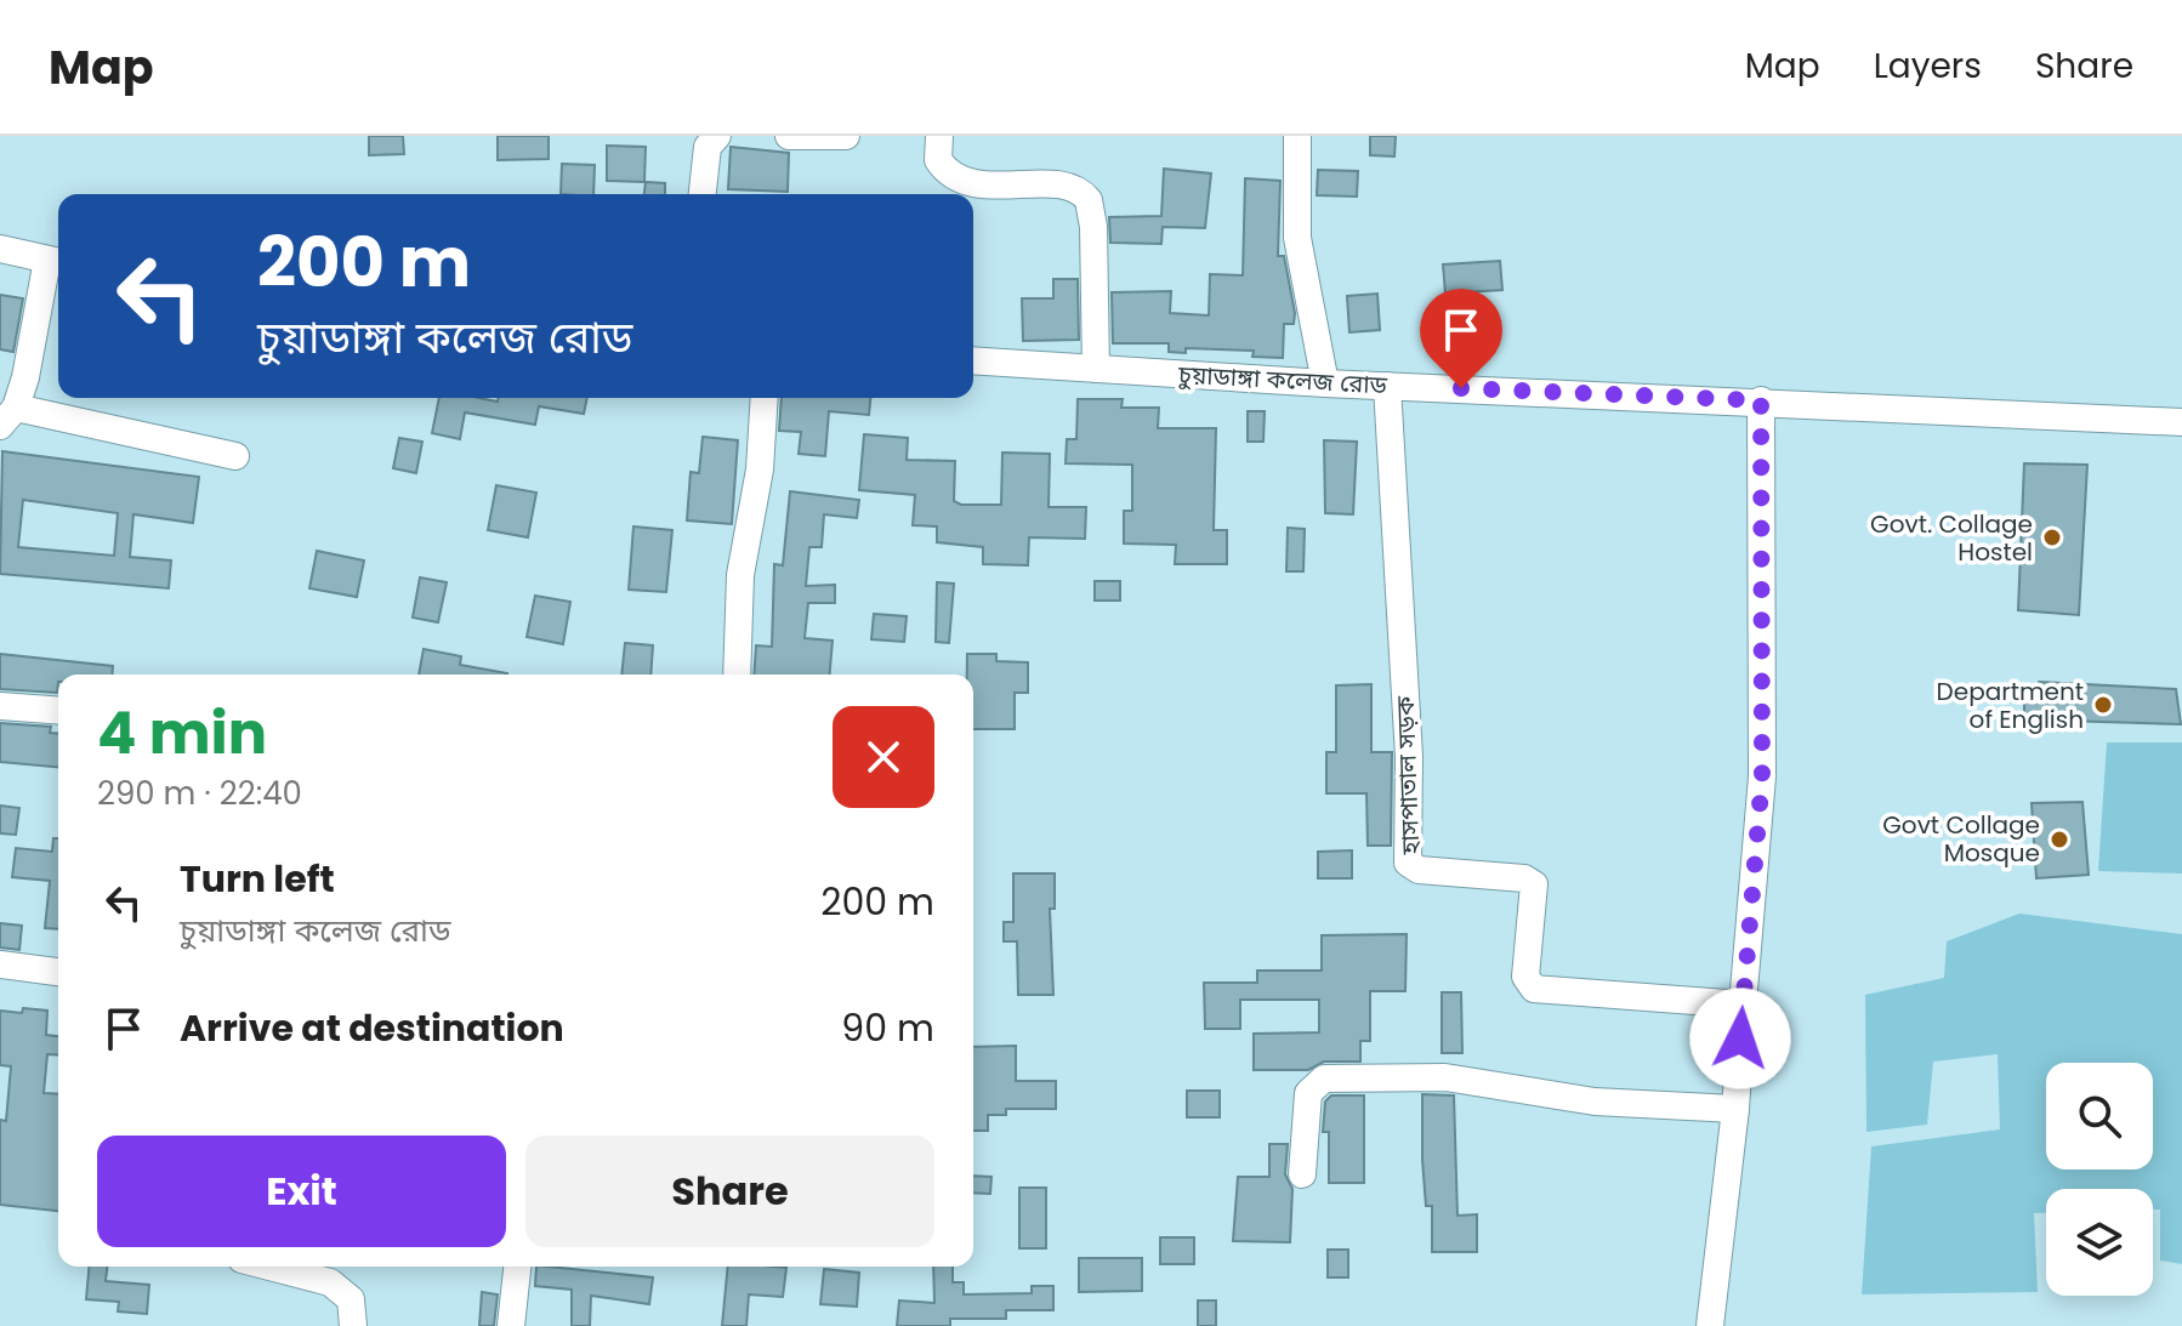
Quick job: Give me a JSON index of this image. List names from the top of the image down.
{
  "streets": {
    "street": ["চুয়াডাঙ্গা কলেজ রোড", "হাসপাতাল সড়ক"]
  },
  "crossings": [
    ["চুয়াডাঙ্গা কলেজ রোড", "হাসপাতাল সড়ক"]
  ],
  "places": ["Govt. Collage Hostel", "Department of English", "Govt Collage Mosque"],
  "page": {
    "header": "Map",
    "nav": ["Map", "Layers", "Share"],
    "turn": ["200 m", "চুয়াডাঙ্গা কলেজ রোড"],
    "heading": ["4 min", "290 m · 22:40"],
    "list": [
      {
        "name": "Turn left",
        "note": "চুয়াডাঙ্গা কলেজ রোড",
        "value": "200 m"
      },
      {
        "name": "Arrive at destination",
        "value": "90 m"
      }
    ],
    "buttons": ["Exit", "Share"]
  }
}
